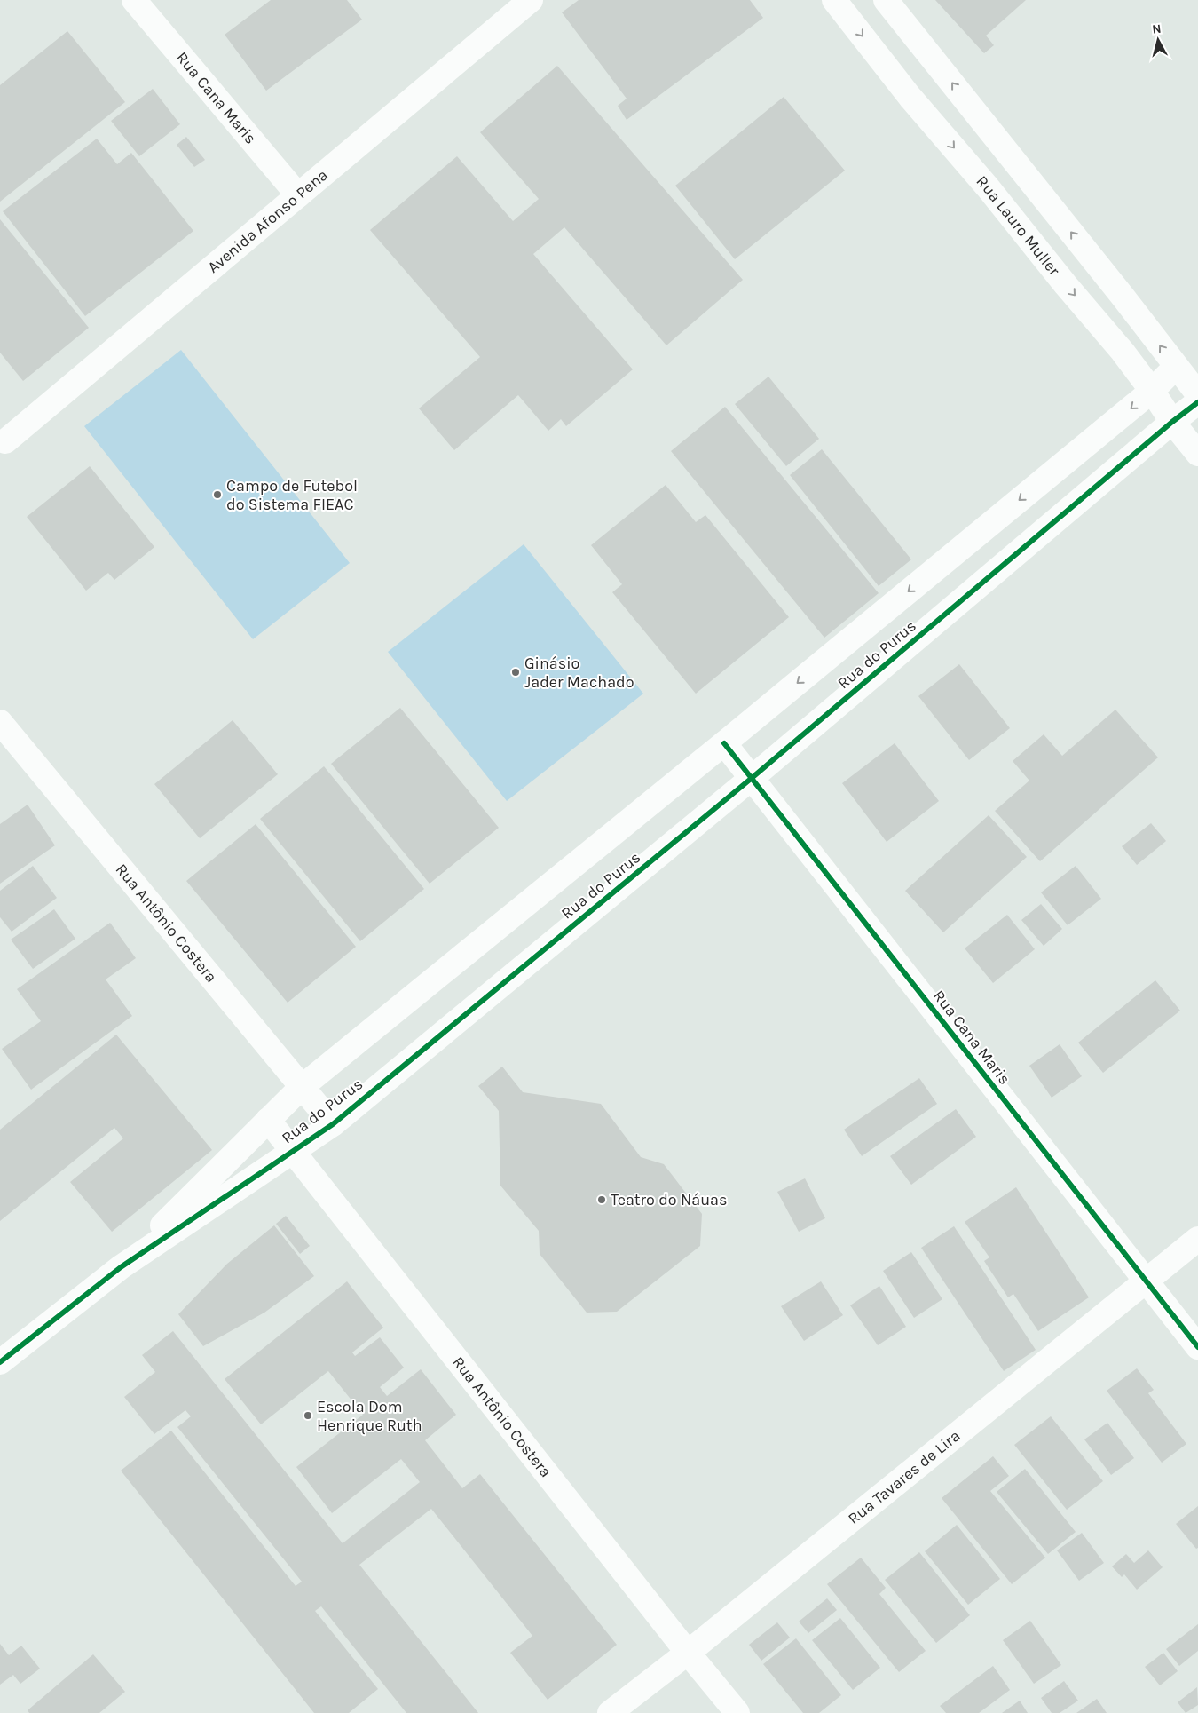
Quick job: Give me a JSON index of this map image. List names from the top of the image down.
{
  "streets": {
    "street": [
      "Rua Cana Maris",
      "Avenida Afonso Pena",
      "Rua Lauro Muller",
      "Rua do Purus",
      "Rua Antônio Costera",
      "Rua Tavares de Lira"
    ]
  },
  "crossings": [
    ["Rua Cana Maris", "Avenida Afonso Pena"],
    ["Rua Cana Maris", "Rua do Purus"],
    ["Rua Cana Maris", "Rua Tavares de Lira"],
    ["Rua Lauro Muller", "Rua do Purus"],
    ["Rua do Purus", "Rua Antônio Costera"],
    ["Rua Antônio Costera", "Rua Tavares de Lira"]
  ],
  "places": [
    "Campo de Futebol do Sistema FIEAC",
    "Ginásio Jader Machado",
    "Teatro do Náuas",
    "Escola Dom Henrique Ruth"
  ],
  "north": "top"
}
